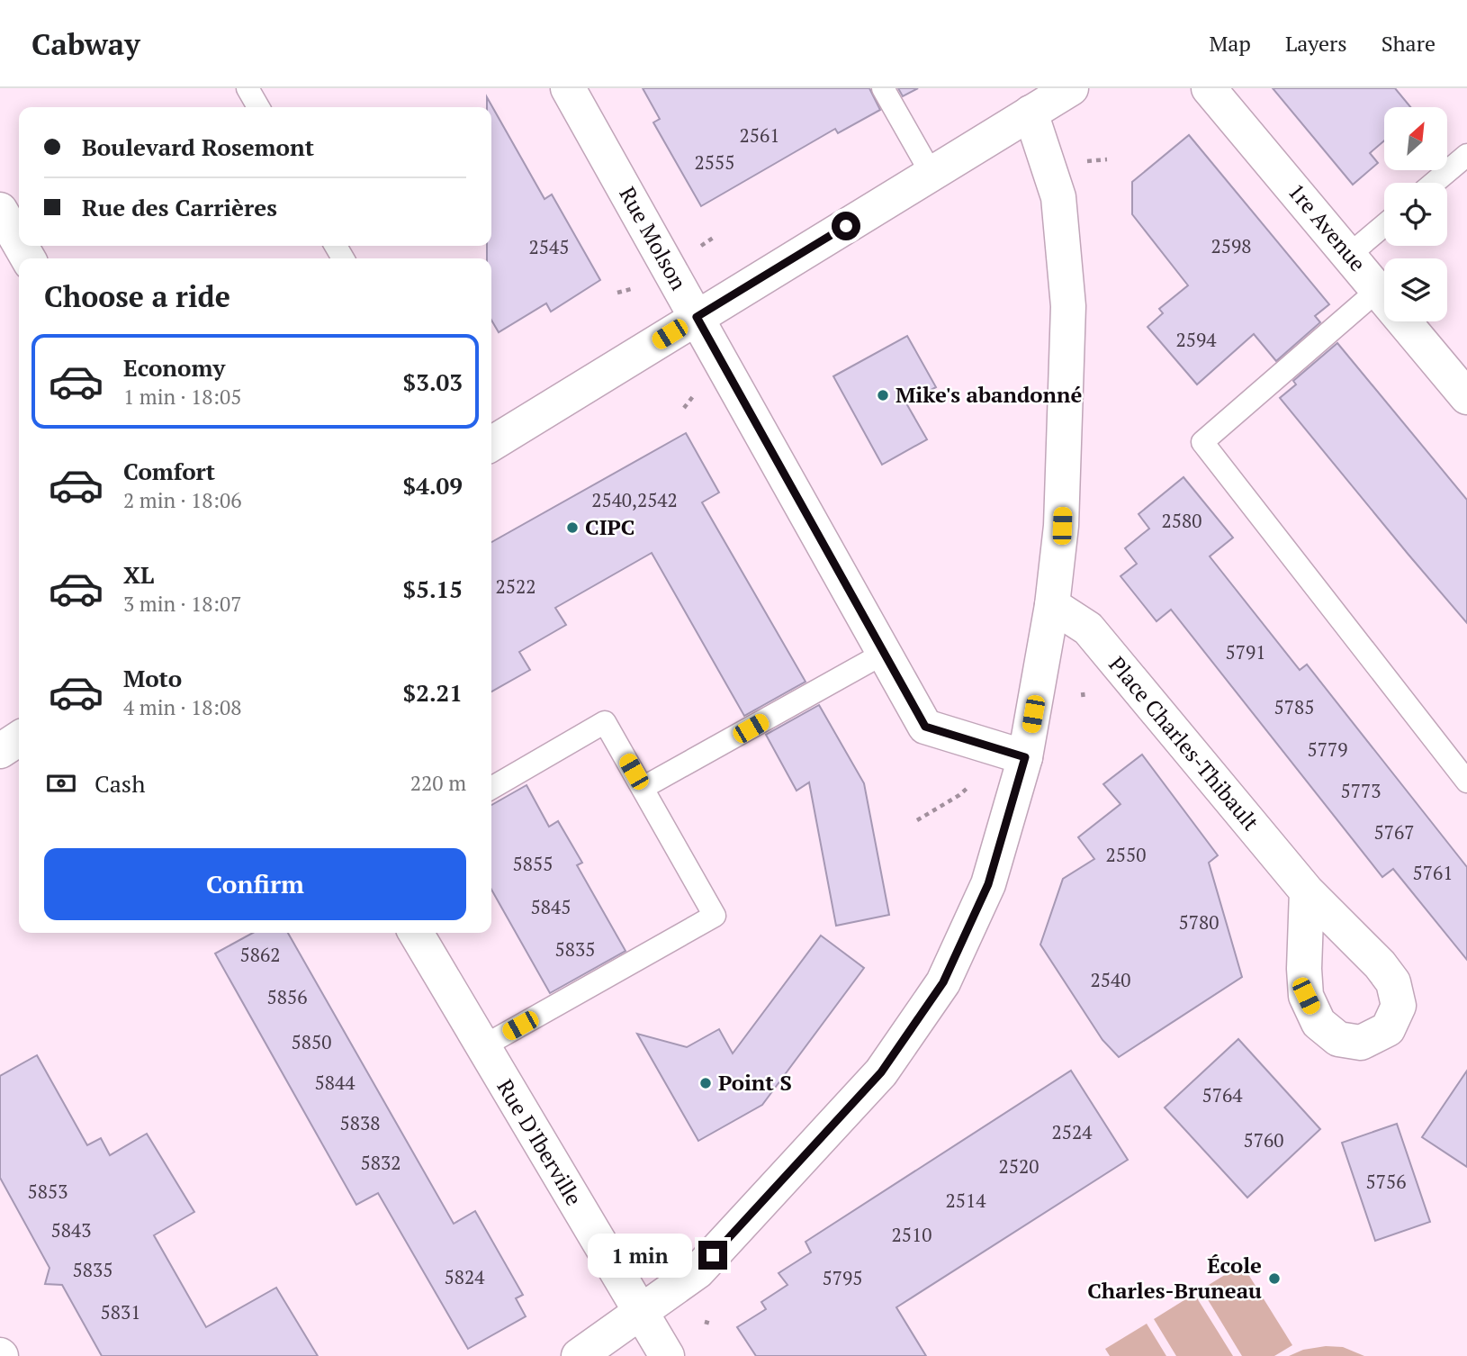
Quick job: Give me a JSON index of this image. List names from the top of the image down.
{
  "streets": {
    "street": [
      "1re Avenue",
      "Rue Molson",
      "Place Charles-Thibault",
      "Rue D'Iberville"
    ]
  },
  "places": [
    "Mike's abandonné",
    "CIPC",
    "Point S",
    "École Charles-Bruneau"
  ],
  "house_numbers": [
    "2561",
    "2555",
    "2598",
    "2545",
    "2594",
    "2540,2542",
    "2580",
    "2522",
    "5791",
    "5785",
    "5779",
    "5773",
    "5767",
    "2550",
    "5855",
    "5761",
    "5845",
    "5780",
    "5835",
    "5862",
    "2540",
    "5856",
    "5850",
    "5844",
    "5764",
    "5838",
    "2524",
    "5760",
    "5832",
    "2520",
    "5756",
    "5853",
    "2514",
    "5843",
    "2510",
    "5835",
    "5824",
    "5795",
    "5831"
  ],
  "north": "top right",
  "page": {
    "header": "Cabway",
    "nav": ["Map", "Layers", "Share"],
    "banner": ["Boulevard Rosemont", "Rue des Carrières"],
    "heading": "Choose a ride",
    "list": [
      {
        "name": "Economy",
        "note": "1 min · 18:05",
        "value": "$3.03"
      },
      {
        "name": "Comfort",
        "note": "2 min · 18:06",
        "value": "$4.09"
      },
      {
        "name": "XL",
        "note": "3 min · 18:07",
        "value": "$5.15"
      },
      {
        "name": "Moto",
        "note": "4 min · 18:08",
        "value": "$2.21"
      }
    ],
    "pay": ["Cash", "220 m"],
    "buttons": "Confirm",
    "bubble": "1 min"
  }
}
